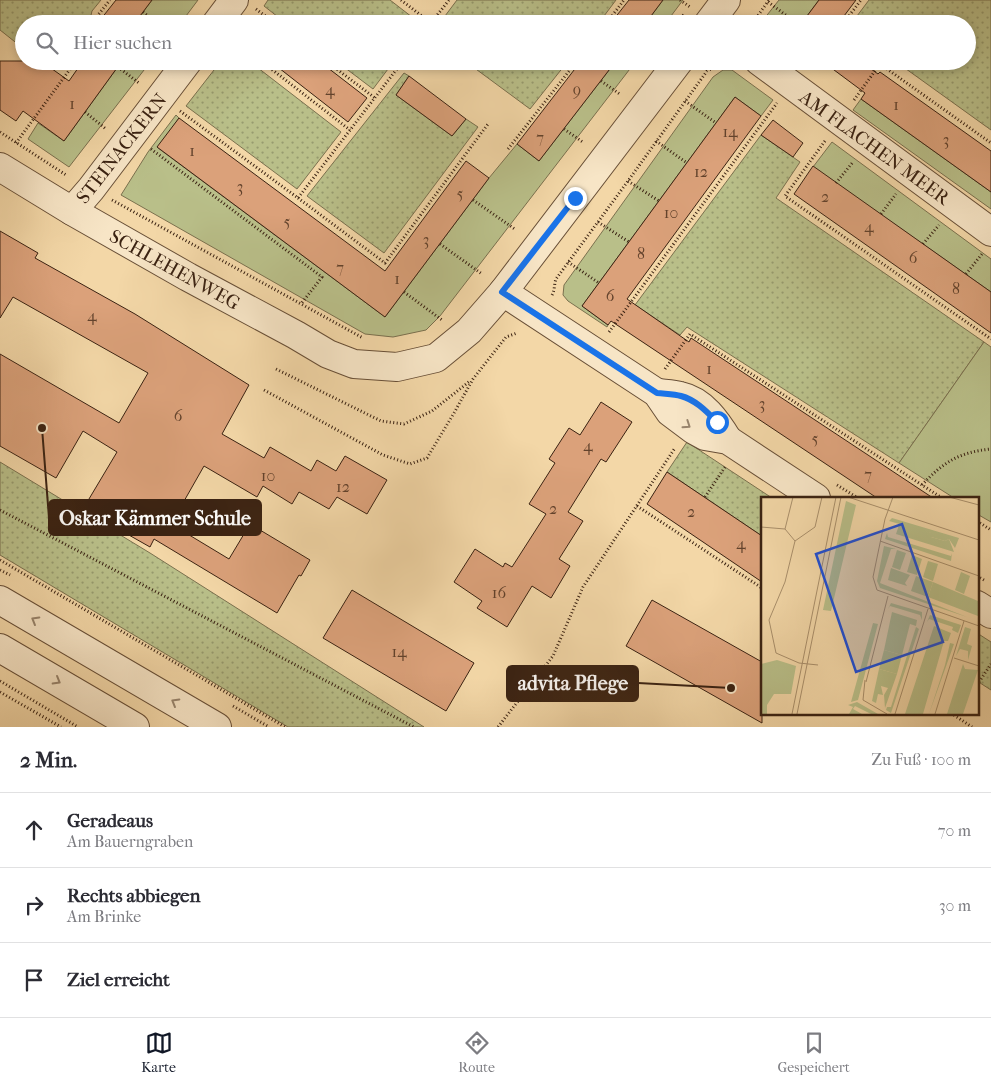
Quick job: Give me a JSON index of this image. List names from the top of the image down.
{
  "streets": {
    "street": ["AM FLACHEN MEER", "STEINACKERN", "SCHLEHENWEG"]
  },
  "crossings": [
    ["STEINACKERN", "SCHLEHENWEG"]
  ],
  "places": ["Oskar Kämmer Schule", "advita Pflege"],
  "house_numbers": [
    "4",
    "9",
    "1",
    "1",
    "14",
    "7",
    "3",
    "1",
    "12",
    "3",
    "5",
    "2",
    "10",
    "5",
    "4",
    "3",
    "8",
    "6",
    "7",
    "1",
    "8",
    "6",
    "4",
    "1",
    "3",
    "6",
    "5",
    "4",
    "7",
    "10",
    "12",
    "2",
    "2",
    "4",
    "16",
    "14"
  ],
  "page": {
    "search": "Hier suchen",
    "heading": ["2 Min.", "Zu Fuß · 100 m"],
    "list": [
      ["Geradeaus", "Am Bauerngraben", "70 m"],
      ["Rechts abbiegen", "Am Brinke", "30 m"],
      "Ziel erreicht"
    ],
    "nav": ["Karte", "Route", "Gespeichert"]
  }
}
